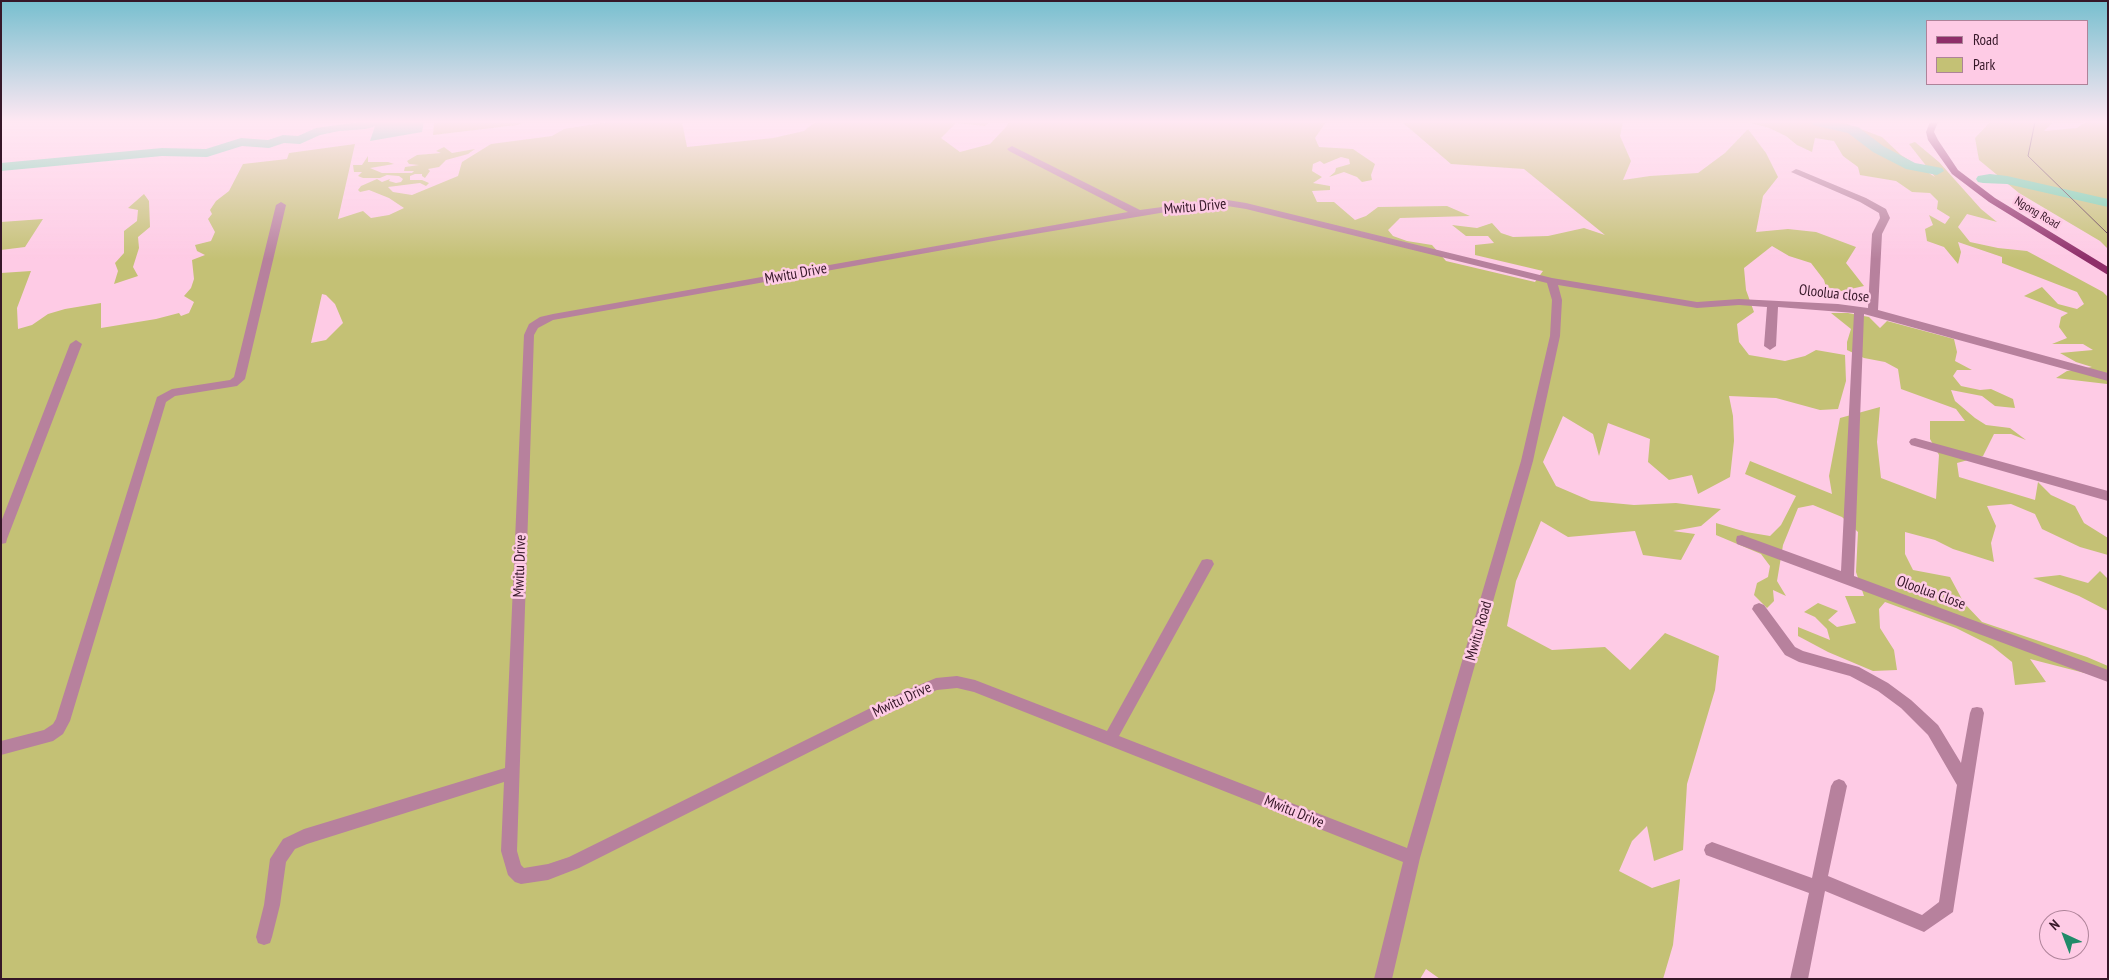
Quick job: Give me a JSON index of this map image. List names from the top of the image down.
{
  "streets": {
    "main road": ["Ngong Road"],
    "street": [
      "Mwitu Drive",
      "Oloolua close",
      "Oloolua Close",
      "Mwitu Road"
    ]
  },
  "crossings": [
    ["Mwitu Drive", "Oloolua close"],
    ["Mwitu Drive", "Mwitu Road"],
    ["Oloolua close", "Mwitu Road"]
  ],
  "legend": ["Road", "Park"],
  "north": "top left"
}
